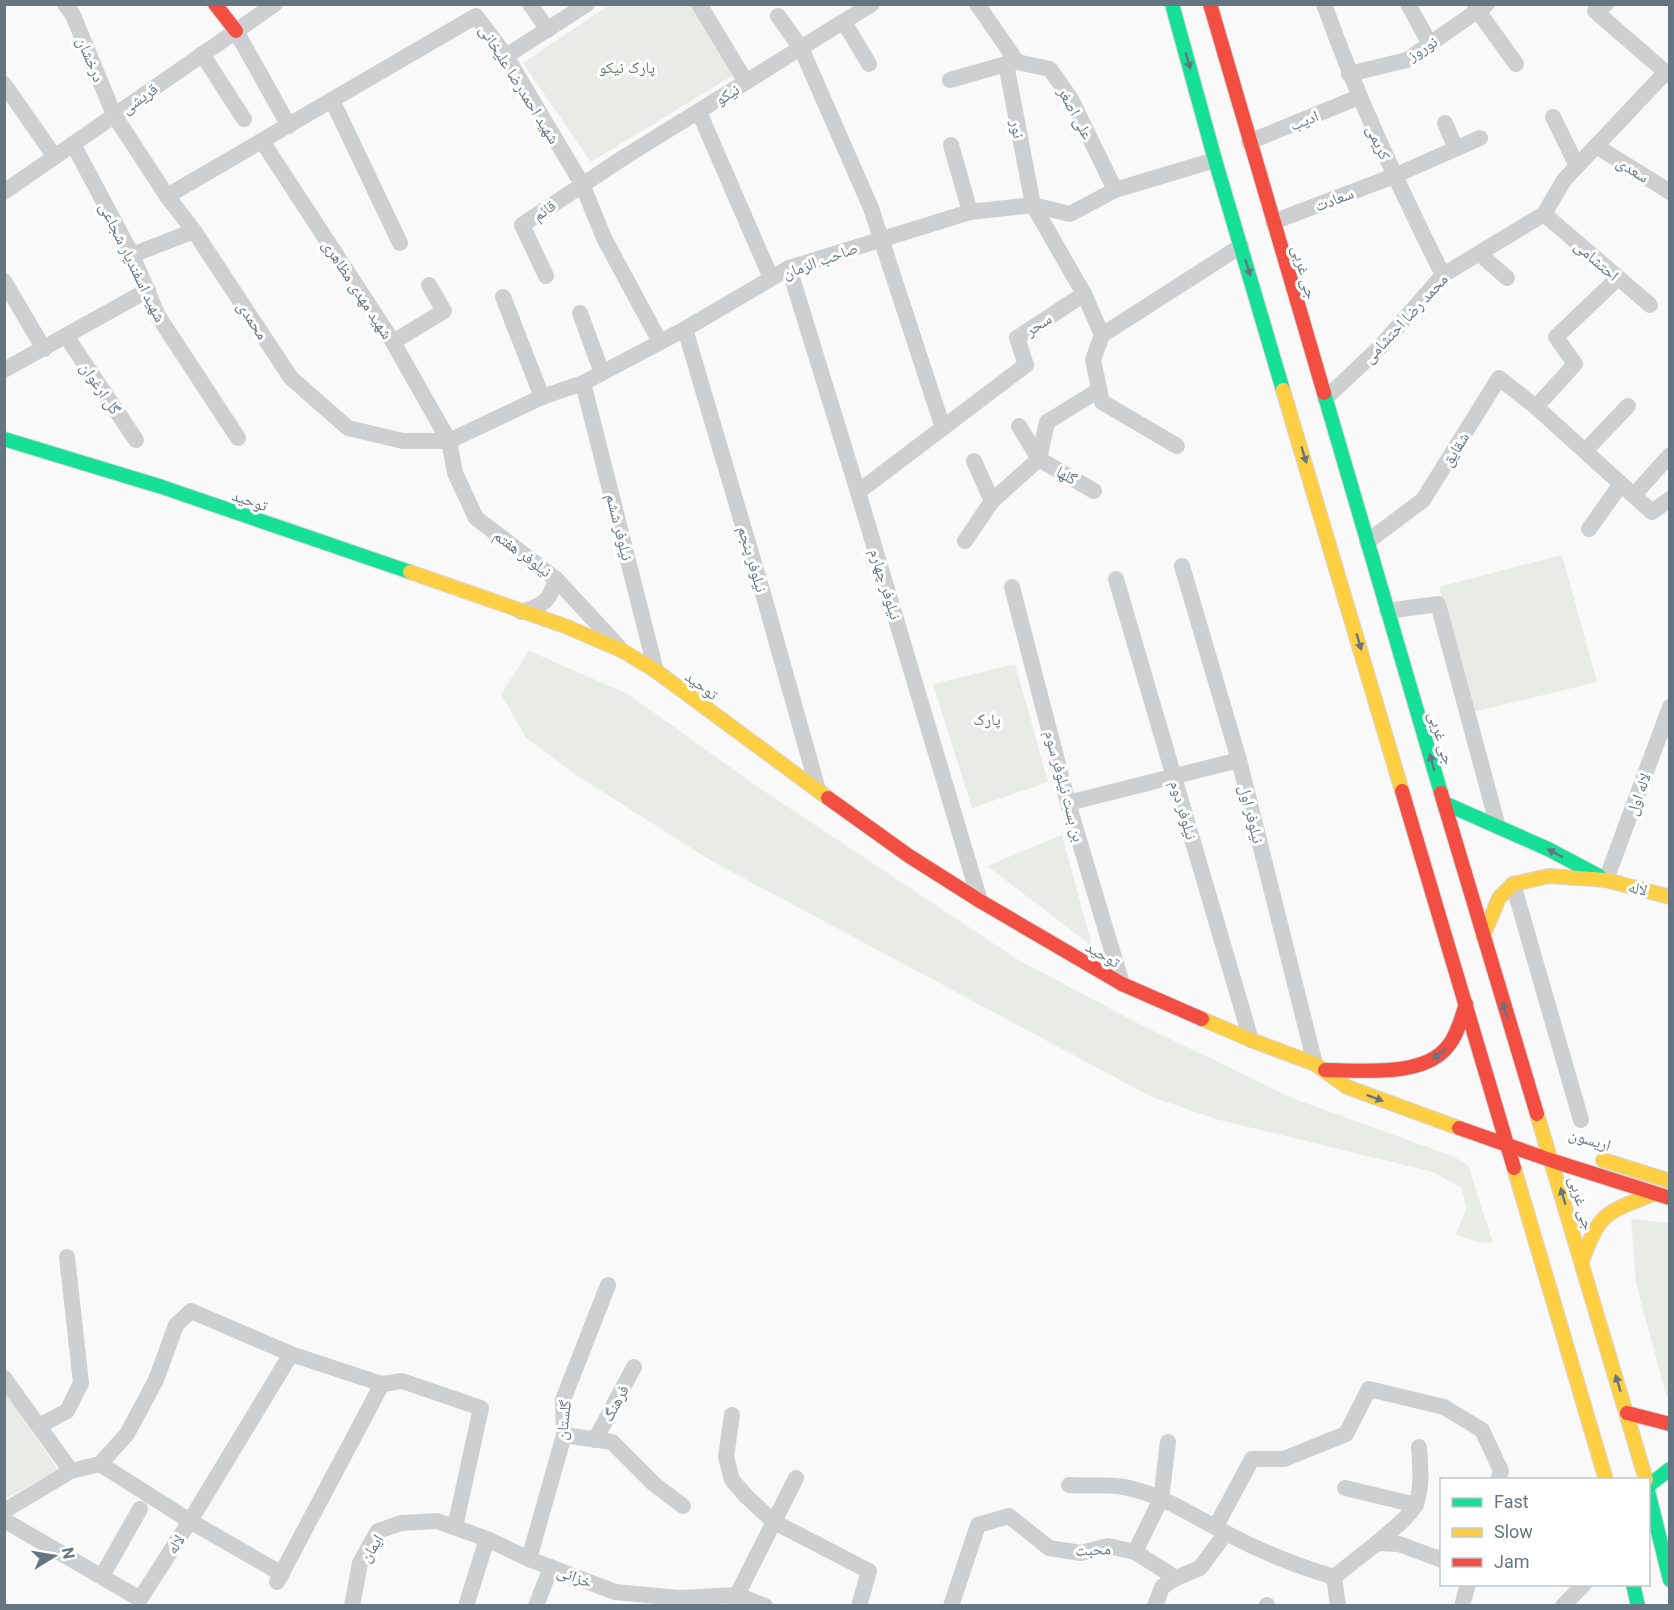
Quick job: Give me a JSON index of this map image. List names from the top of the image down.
{
  "streets": {
    "main road": [
      "جی غربی",
      "توحید",
      "لاله",
      "اریسون"
    ],
    "street": [
      "نوروز",
      "درخشان",
      "شهید احمدرضا علیخانی",
      "نیکو",
      "قریشی",
      "علی اصغر",
      "ادیب",
      "نور",
      "کریمی",
      "سعدی",
      "سعادت",
      "قائم",
      "صاحب الزمان",
      "احتشامی",
      "شهید اسفندیار شجاعی",
      "شهید مهدی مظاهری",
      "محمد رضا احتشامی",
      "محمدی",
      "سحر",
      "گل ارغوان",
      "شقایق",
      "گلها",
      "نیلوفر ششم",
      "نیلوفر هفتم",
      "نیلوفر پنجم",
      "نیلوفر چهارم",
      "بن بست نیلوفر سوم",
      "لاله اول",
      "نیلوفر دوم",
      "نیلوفر اول",
      "فرهنگ",
      "گلستان",
      "ایمان",
      "محبت",
      "خزائی"
    ]
  },
  "crossings": [
    ["نوروز", "کریمی"],
    ["درخشان", "قریشی"],
    ["درخشان", "محمدی"],
    ["شهید احمدرضا علیخانی", "نیکو"],
    ["شهید احمدرضا علیخانی", "قائم"],
    ["شهید احمدرضا علیخانی", "صاحب الزمان"],
    ["شهید احمدرضا علیخانی", "شهید مهدی مظاهری"],
    ["شهید احمدرضا علیخانی", "محمدی"],
    ["نیکو", "قائم"],
    ["قریشی", "شهید اسفندیار شجاعی"],
    ["قریشی", "محمدی"],
    ["علی اصغر", "نور"],
    ["علی اصغر", "صاحب الزمان"],
    ["ادیب", "کریمی"],
    ["ادیب", "جی غربی"],
    ["نور", "صاحب الزمان"],
    ["نور", "سحر"],
    ["کریمی", "سعادت"],
    ["کریمی", "محمد رضا احتشامی"],
    ["سعدی", "محمد رضا احتشامی"],
    ["سعادت", "جی غربی"],
    ["صاحب الزمان", "شهید مهدی مظاهری"],
    ["صاحب الزمان", "محمدی"],
    ["صاحب الزمان", "نیلوفر ششم"],
    ["صاحب الزمان", "نیلوفر هفتم"],
    ["صاحب الزمان", "نیلوفر پنجم"],
    ["صاحب الزمان", "نیلوفر چهارم"],
    ["احتشامی", "محمد رضا احتشامی"],
    ["جی غربی", "محمد رضا احتشامی"],
    ["جی غربی", "شقایق"],
    ["جی غربی", "اریسون"],
    ["شهید مهدی مظاهری", "محمدی"],
    ["شهید مهدی مظاهری", "نیلوفر هفتم"],
    ["محمدی", "نیلوفر هفتم"],
    ["سحر", "نیلوفر چهارم"],
    ["توحید", "نیلوفر ششم"],
    ["توحید", "نیلوفر هفتم"],
    ["توحید", "نیلوفر پنجم"],
    ["توحید", "نیلوفر چهارم"],
    ["توحید", "بن بست نیلوفر سوم"],
    ["توحید", "نیلوفر دوم"],
    ["توحید", "نیلوفر اول"],
    ["توحید", "اریسون"],
    ["لاله اول", "لاله"],
    ["گلستان", "خزائی"],
    ["ایمان", "خزائی"]
  ],
  "parks": ["پارک نیکو", "پارک"],
  "legend": ["Fast", "Slow", "Jam"],
  "north": "right"
}
